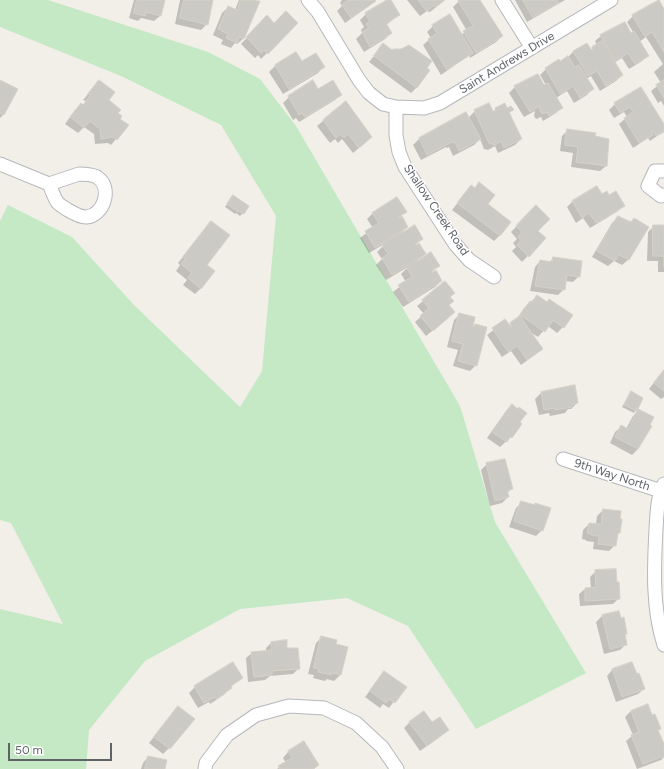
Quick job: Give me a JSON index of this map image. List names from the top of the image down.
{
  "streets": {
    "street": ["Saint Andrews Drive", "Shallow Creek Road", "9th Way North"]
  },
  "crossings": [
    ["Saint Andrews Drive", "Shallow Creek Road"]
  ],
  "scale_bar": "50 m"
}
